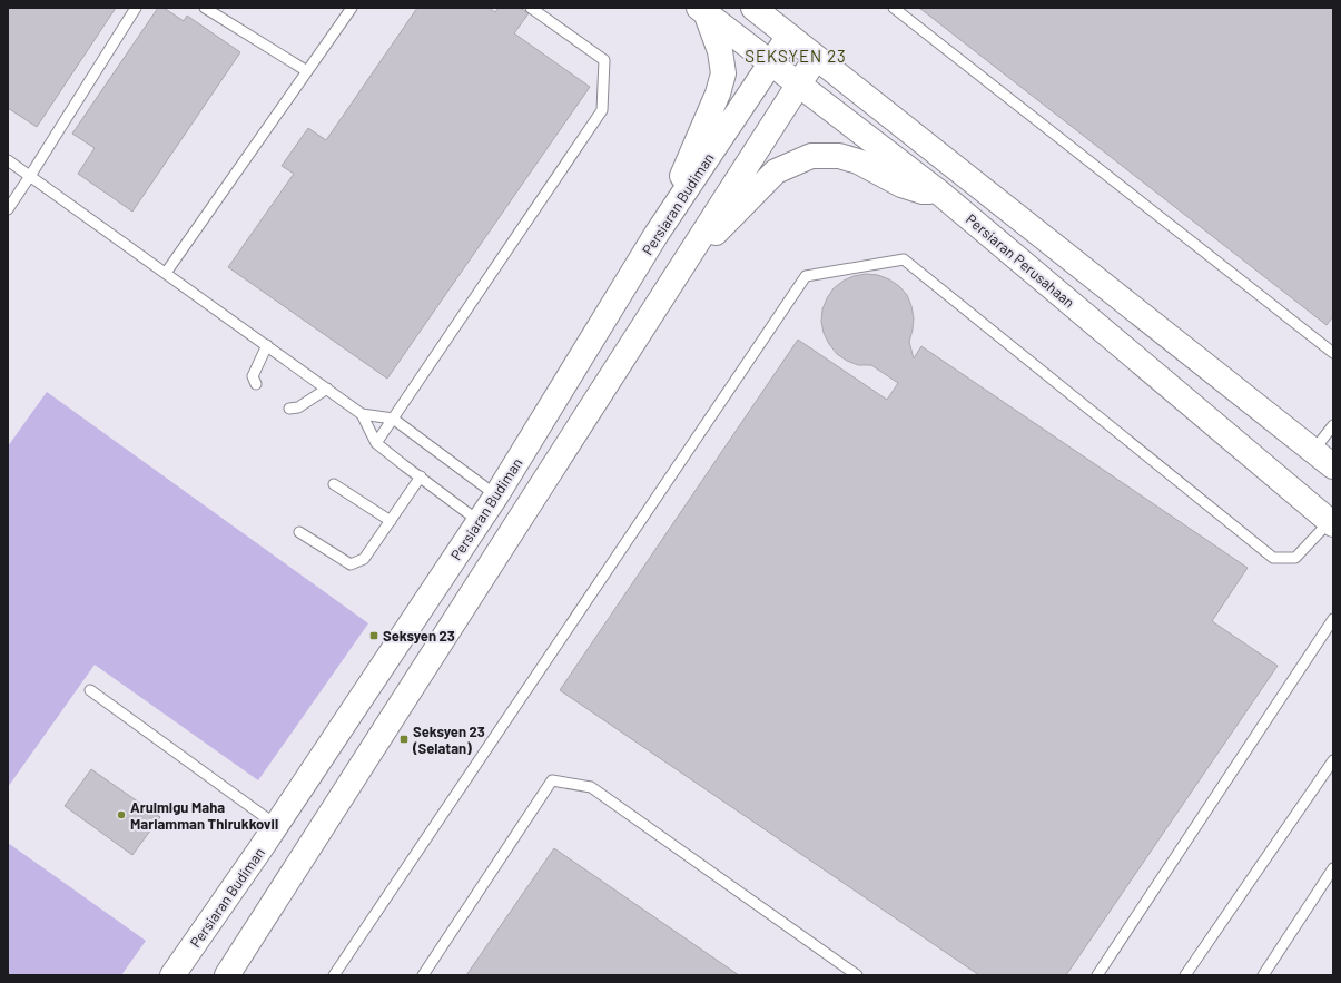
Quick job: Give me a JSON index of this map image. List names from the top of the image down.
{
  "streets": {
    "main road": ["Persiaran Budiman", "Persiaran Perusahaan"]
  },
  "crossings": [
    ["Persiaran Budiman", "Persiaran Perusahaan"]
  ],
  "districts": ["SEKSYEN 23"],
  "places": {
    "transit": ["Seksyen 23", "Seksyen 23 (Selatan)"],
    "other": ["Arulmigu Maha Mariamman Thirukkovil"]
  }
}
